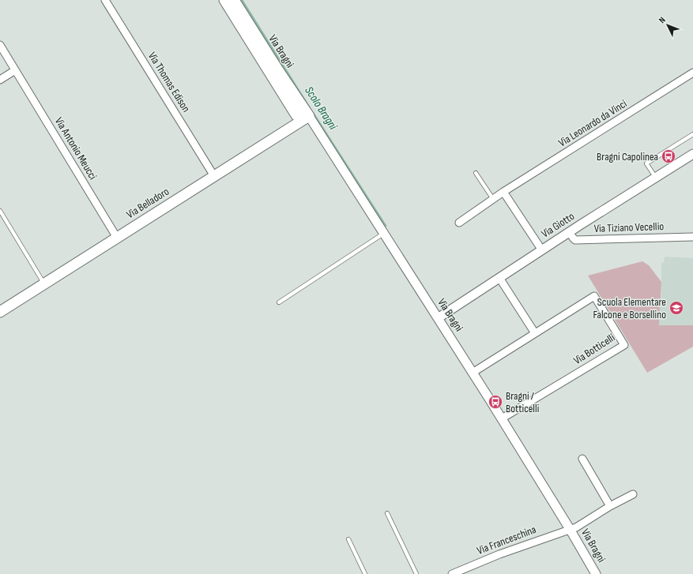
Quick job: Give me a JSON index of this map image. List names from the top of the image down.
{
  "streets": {
    "main road": ["Via Bragni", "Via Belladoro"],
    "street": [
      "Via Thomas Edison",
      "Via Leonardo da Vinci",
      "Via Antonio Meucci",
      "Via Giotto",
      "Via Tiziano Vecellio",
      "Via Botticelli",
      "Via Franceschina"
    ]
  },
  "crossings": [
    ["Via Bragni", "Via Belladoro"],
    ["Via Bragni", "Via Giotto"],
    ["Via Bragni", "Via Botticelli"],
    ["Via Bragni", "Via Franceschina"],
    ["Via Thomas Edison", "Via Belladoro"],
    ["Via Antonio Meucci", "Via Belladoro"],
    ["Via Giotto", "Via Tiziano Vecellio"]
  ],
  "water": ["Scolo Bragni"],
  "places": {
    "bus stop": ["Bragni Capolinea", "Bragni / Botticelli"],
    "school or university": ["Scuola Elementare Falcone e Borsellino"]
  },
  "north": "top left"
}
